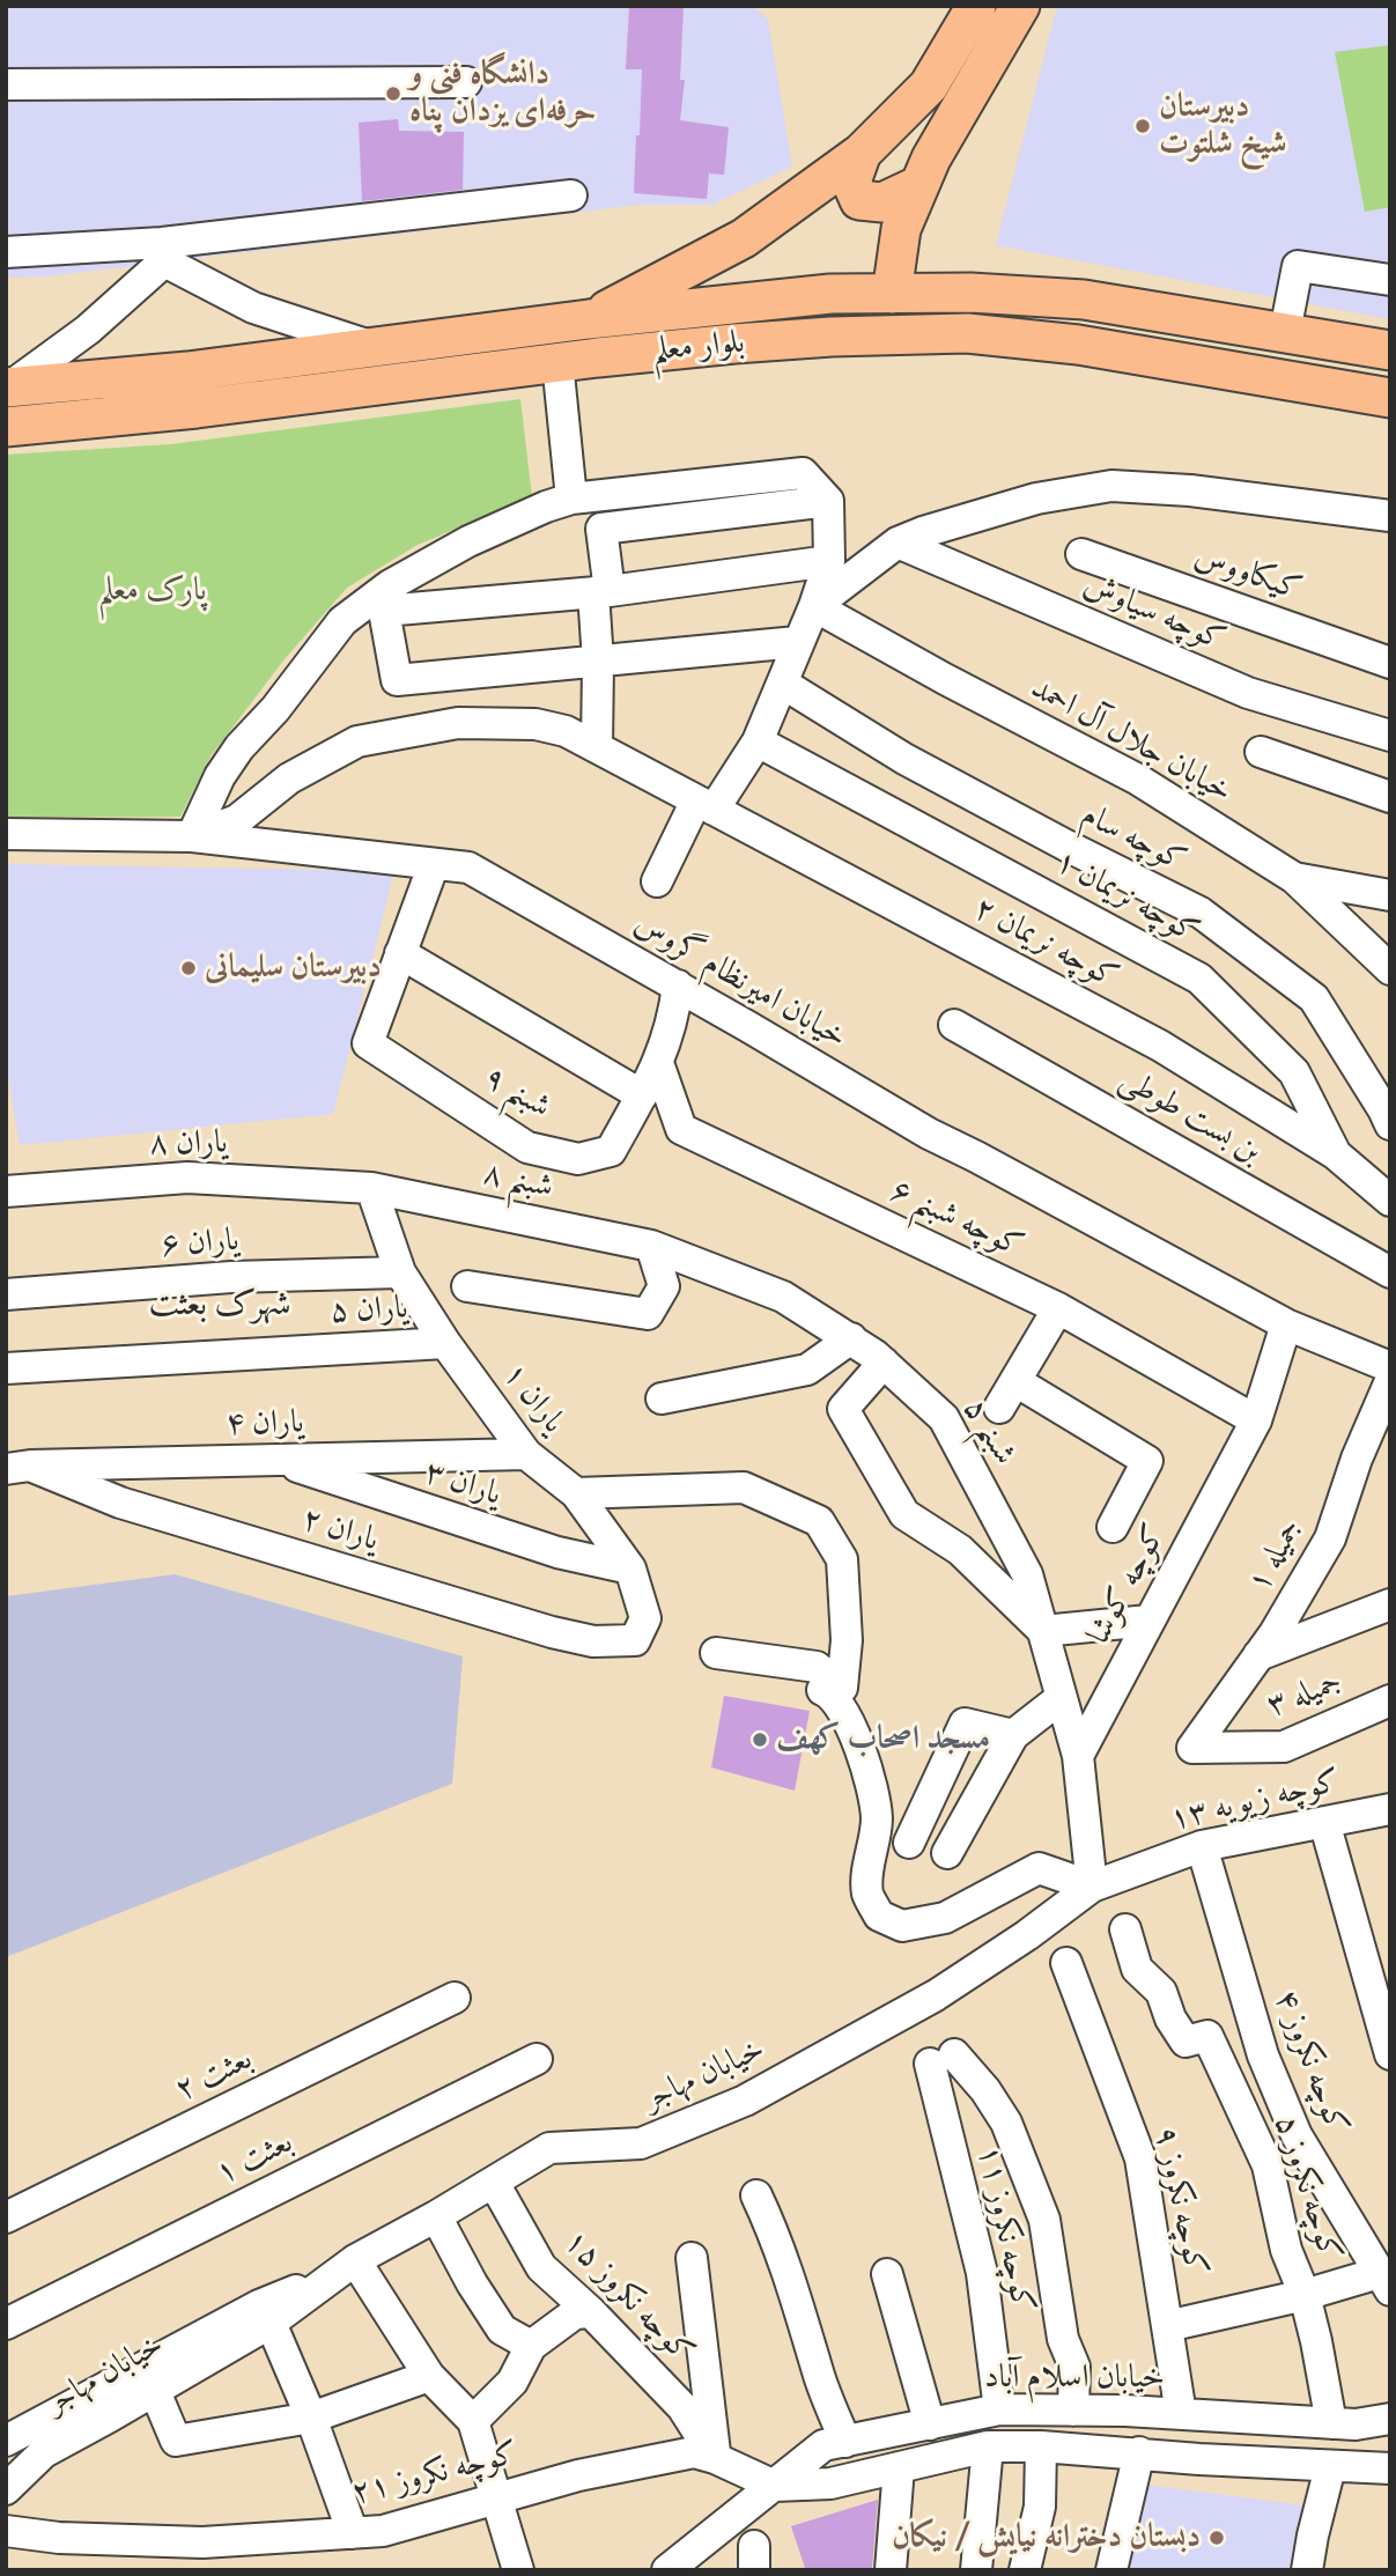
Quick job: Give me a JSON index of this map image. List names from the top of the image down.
{
  "streets": {
    "main road": ["بلوار معلم"],
    "street": [
      "کیکاووس",
      "کوچه سیاوش",
      "خیابان جلال آل احمد",
      "کوچه سام",
      "کوچه نریمان ۱",
      "کوچه نریمان ۲",
      "خیابان امیرنظام گروس",
      "شبنم ۹",
      "بن بست طوطی",
      "یاران ۸",
      "شبنم ۸",
      "کوچه شبنم ۶",
      "یاران ۶",
      "یاران ۵",
      "یاران ۱",
      "یاران ۴",
      "شبنم ۵",
      "یاران ۳",
      "یاران ۲",
      "جمیله ۱",
      "کوچه کوشا",
      "جمیله ۳",
      "کوچه زیویه ۱۳",
      "کوچه نکروز ۴",
      "بعثت ۲",
      "خیابان مهاجر",
      "بعثت ۱",
      "کوچه نکروز ۵",
      "کوچه نکروز ۹",
      "کوچه نکروز ۱۱",
      "کوچه نکروز ۱۵",
      "خیابان اسلام آباد",
      "کوچه نکروز ۲۱"
    ]
  },
  "crossings": [
    ["کوچه نریمان ۱", "کوچه نریمان ۲"],
    ["کوچه نریمان ۲", "خیابان امیرنظام گروس"],
    ["خیابان امیرنظام گروس", "شبنم ۹"],
    ["خیابان امیرنظام گروس", "کوچه کوشا"],
    ["شبنم ۹", "کوچه شبنم ۶"],
    ["یاران ۸", "شبنم ۸"],
    ["یاران ۸", "یاران ۱"],
    ["شبنم ۸", "یاران ۱"],
    ["شبنم ۸", "شبنم ۵"],
    ["کوچه شبنم ۶", "کوچه کوشا"],
    ["یاران ۶", "یاران ۱"],
    ["یاران ۵", "یاران ۱"],
    ["یاران ۱", "یاران ۴"],
    ["یاران ۱", "یاران ۳"],
    ["یاران ۱", "یاران ۲"],
    ["یاران ۴", "یاران ۳"],
    ["یاران ۴", "یاران ۲"],
    ["شبنم ۵", "کوچه کوشا"],
    ["جمیله ۱", "جمیله ۳"],
    ["کوچه زیویه ۱۳", "کوچه نکروز ۴"],
    ["کوچه زیویه ۱۳", "خیابان مهاجر"],
    ["خیابان مهاجر", "کوچه نکروز ۱۵"],
    ["کوچه نکروز ۵", "خیابان اسلام آباد"],
    ["کوچه نکروز ۹", "خیابان اسلام آباد"],
    ["کوچه نکروز ۱۱", "خیابان اسلام آباد"],
    ["کوچه نکروز ۱۵", "کوچه نکروز ۲۱"],
    ["خیابان اسلام آباد", "کوچه نکروز ۲۱"]
  ],
  "districts": ["شهرک بعثت"],
  "parks": ["پارک معلم"],
  "places": [
    "دانشگاه فنی و حرفه‌ای یزدان پناه",
    "دبیرستان شیخ شلتوت",
    "دبیرستان سلیمانی",
    "مسجد اصحاب کهف",
    "دبستان دخترانه نیایش / نیکان"
  ]
}
